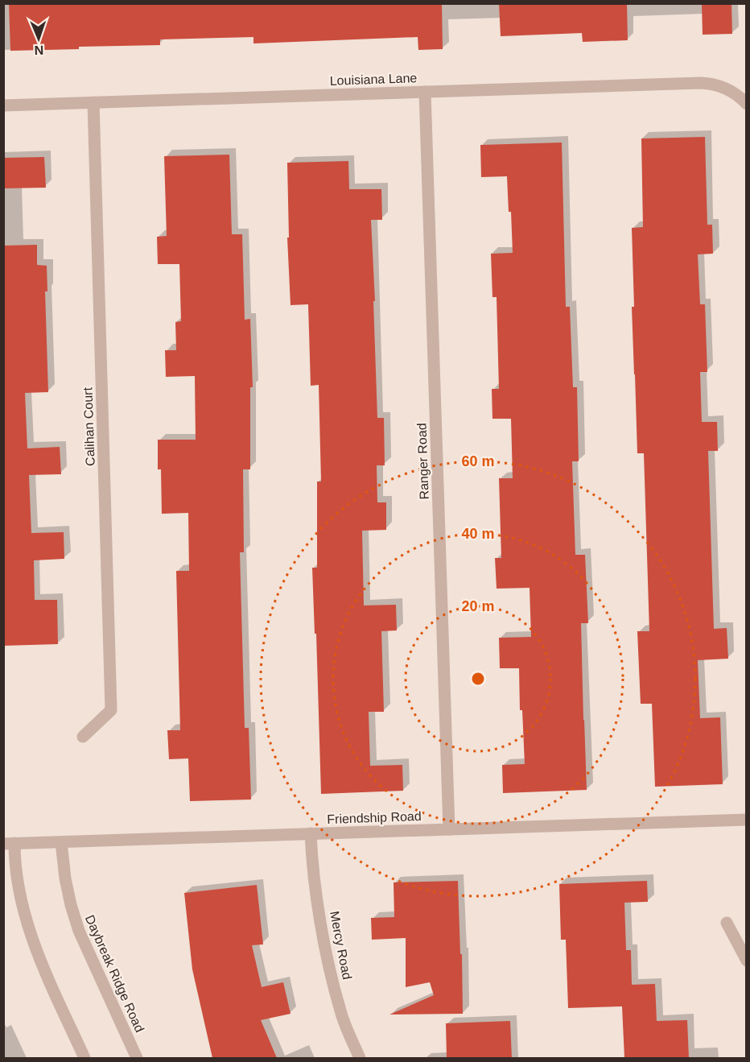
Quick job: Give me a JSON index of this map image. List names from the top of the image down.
{
  "streets": {
    "street": [
      "Louisiana Lane",
      "Calihan Court",
      "Ranger Road",
      "Friendship Road",
      "Mercy Road",
      "Daybreak Ridge Road"
    ]
  },
  "crossings": [
    ["Louisiana Lane", "Calihan Court"],
    ["Louisiana Lane", "Ranger Road"],
    ["Ranger Road", "Friendship Road"],
    ["Friendship Road", "Mercy Road"],
    ["Friendship Road", "Daybreak Ridge Road"]
  ],
  "north": "bottom",
  "rings": ["60 m", "40 m", "20 m"]
}
